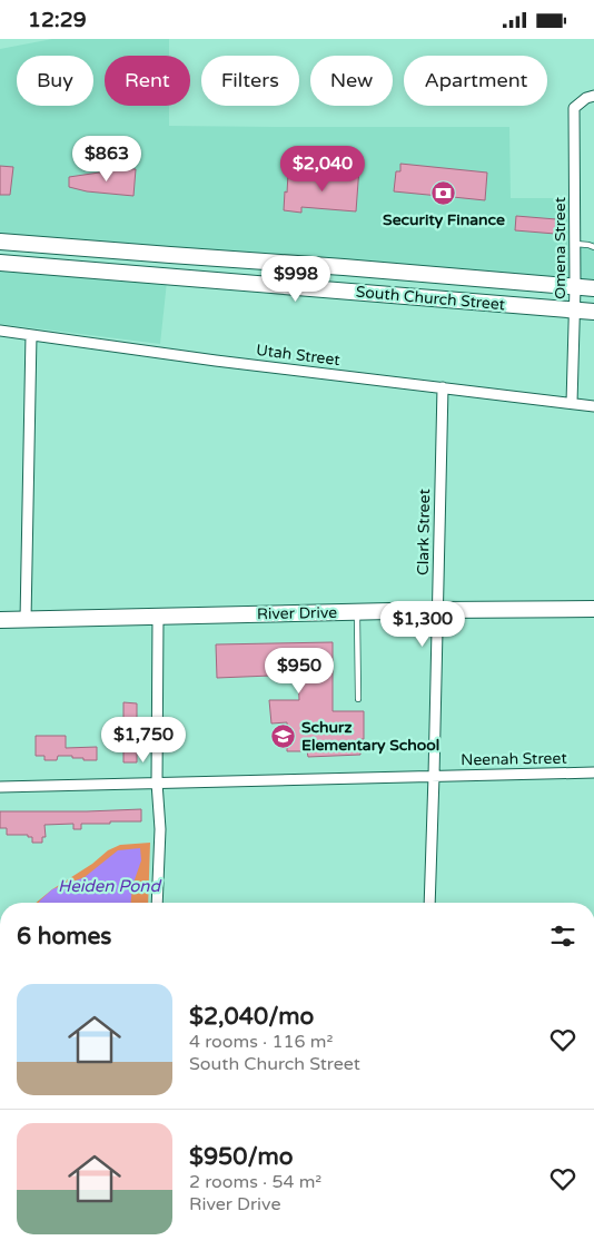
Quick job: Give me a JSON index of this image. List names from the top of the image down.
{
  "streets": {
    "main road": ["South Church Street", "River Drive"],
    "street": [
      "Omena Street",
      "Utah Street",
      "Clark Street",
      "Neenah Street"
    ]
  },
  "crossings": [
    ["Omena Street", "South Church Street"],
    ["Omena Street", "Utah Street"],
    ["Utah Street", "Clark Street"],
    ["Clark Street", "River Drive"],
    ["Clark Street", "Neenah Street"]
  ],
  "water": ["Heiden Pond"],
  "places": {
    "bank": ["Security Finance"],
    "school or university": ["Schurz Elementary School"]
  },
  "page": {
    "status": "12:29",
    "chip": [
      "Buy",
      "Rent",
      "Filters",
      "New",
      "Apartment"
    ],
    "price": [
      "$863",
      "$2,040",
      "$998",
      "$1,300",
      "$950",
      "$1,750"
    ],
    "heading": "6 homes",
    "list": [
      {
        "name": "$2,040/mo",
        "note": "4 rooms · 116 m² · South Church Street"
      },
      {
        "name": "$950/mo",
        "note": "2 rooms · 54 m² · River Drive"
      }
    ]
  }
}
